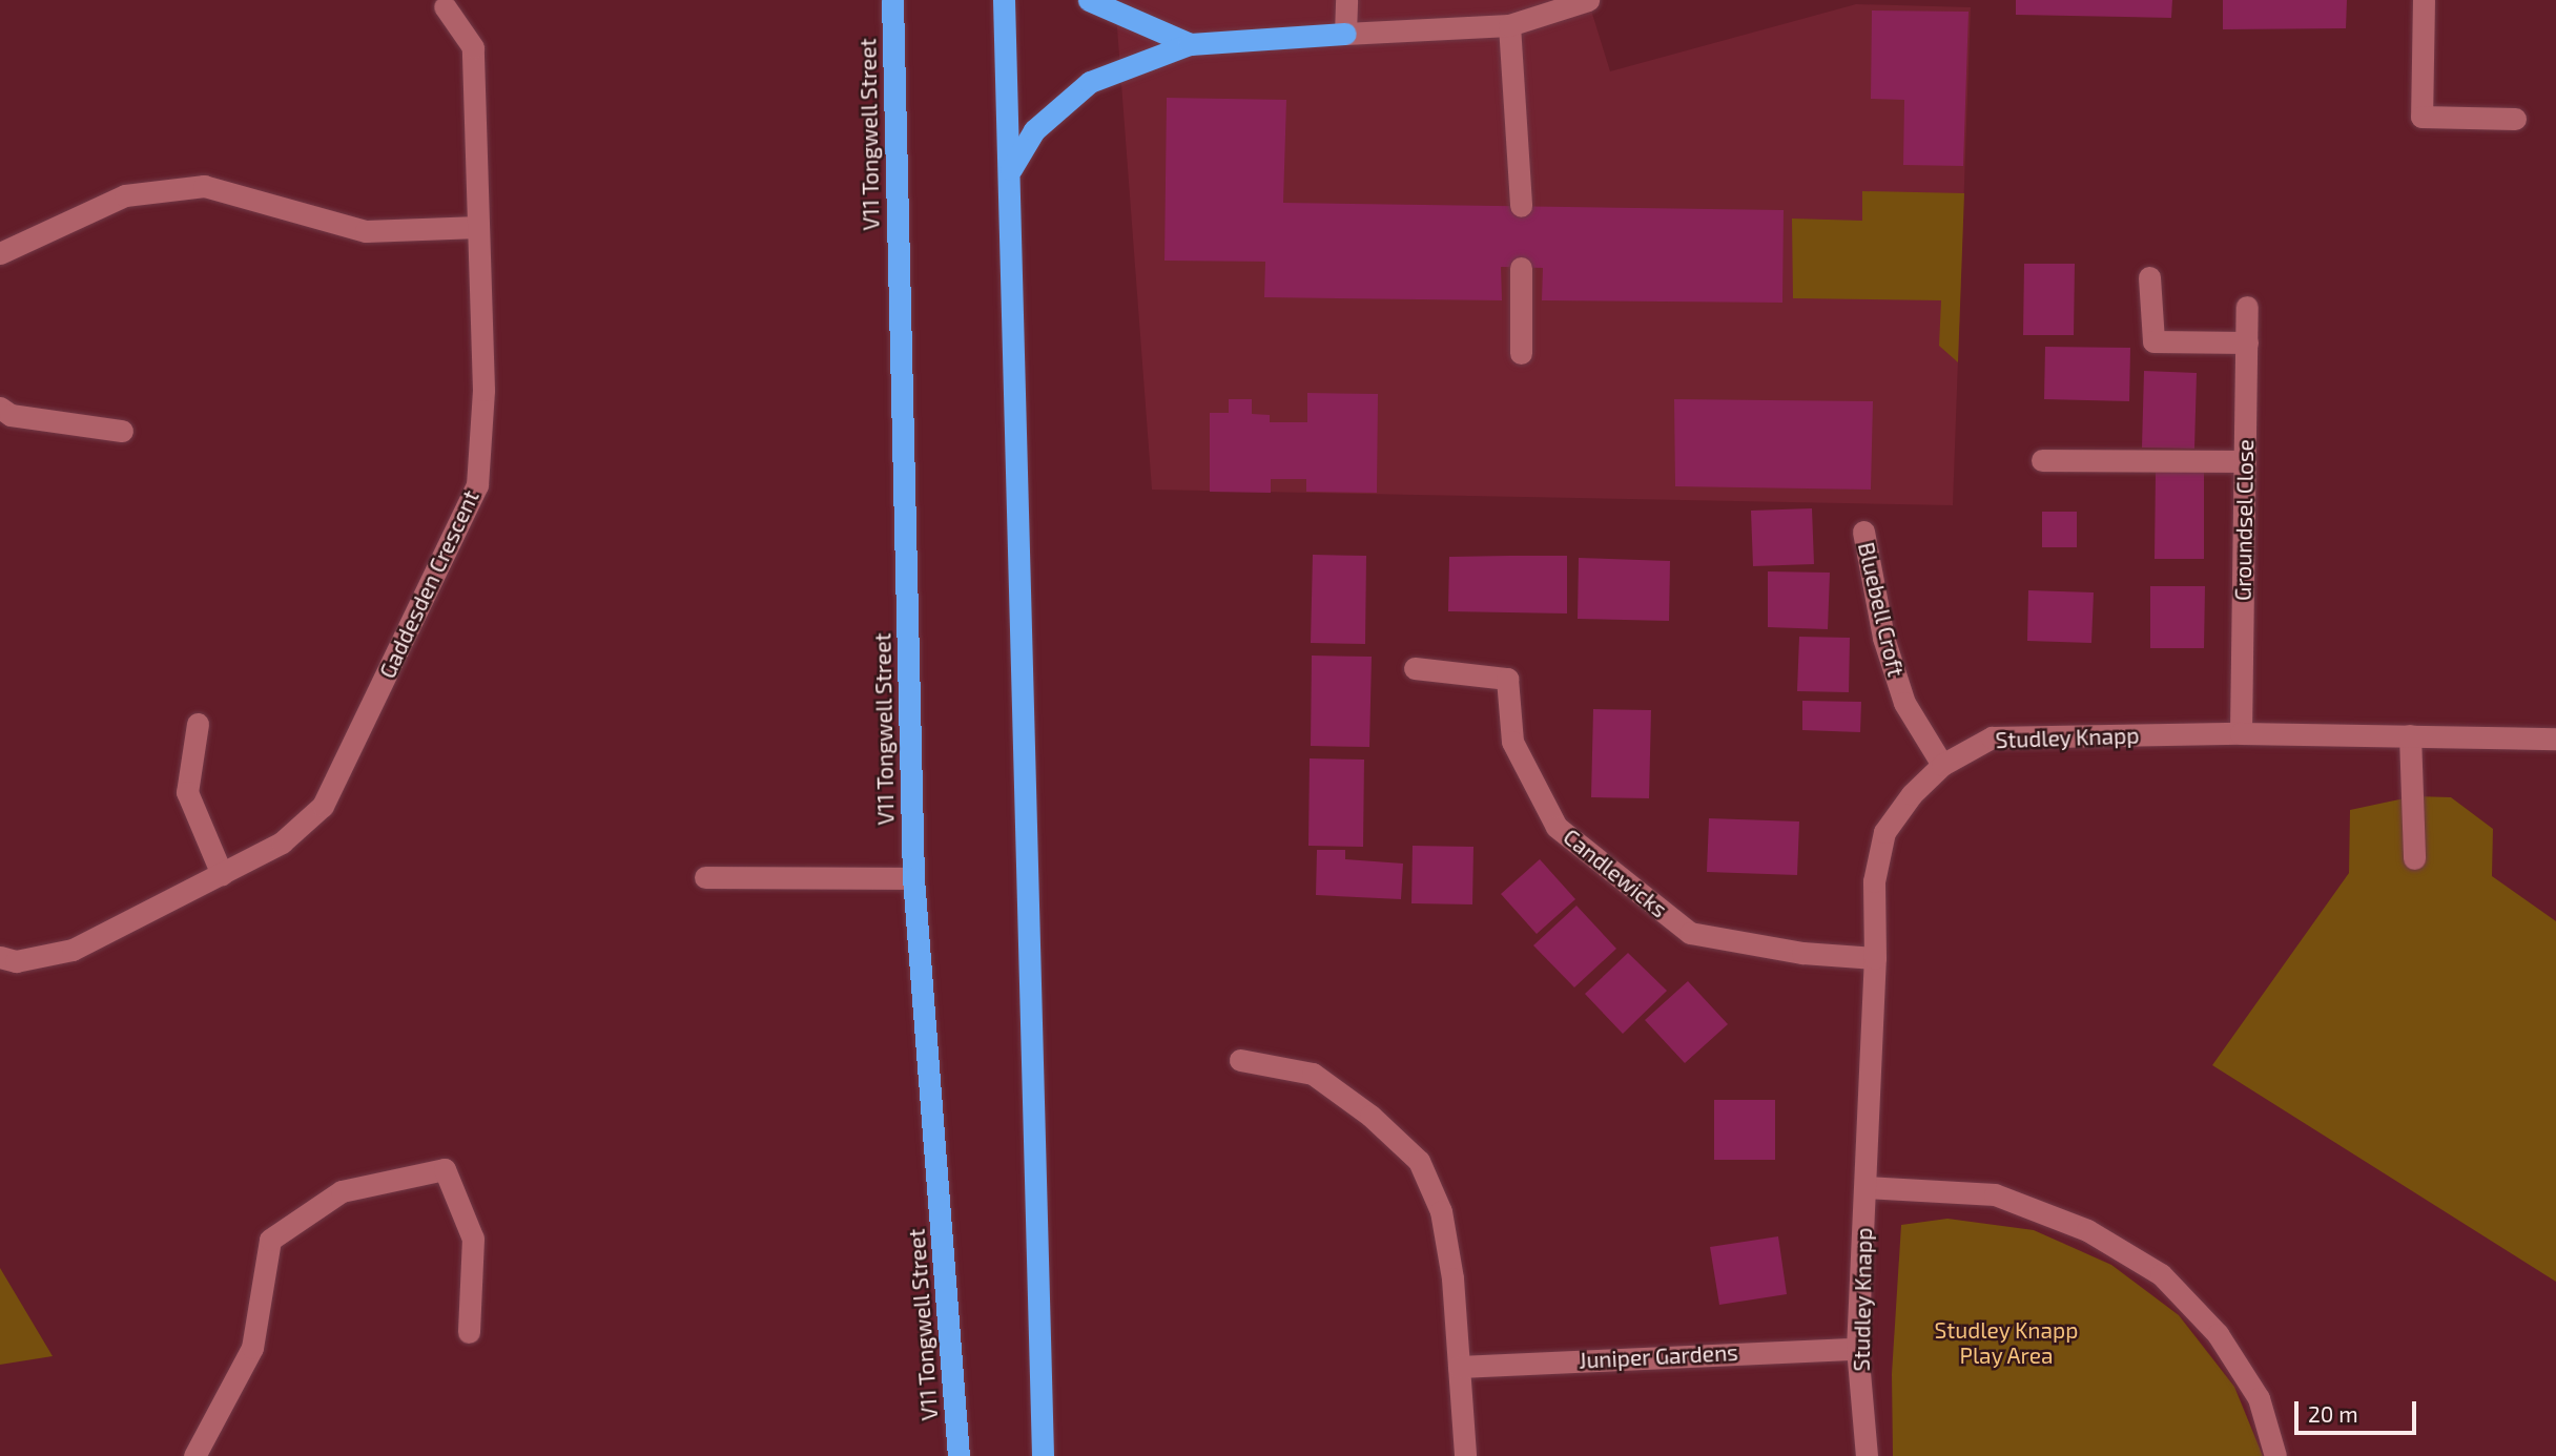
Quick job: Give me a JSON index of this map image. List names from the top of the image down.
{
  "streets": {
    "highway": ["V11 Tongwell Street"],
    "street": [
      "Groundsel Close",
      "Gaddesden Crescent",
      "Bluebell Croft",
      "Studley Knapp",
      "Candlewicks",
      "Juniper Gardens"
    ]
  },
  "crossings": [
    ["Groundsel Close", "Studley Knapp"],
    ["Bluebell Croft", "Studley Knapp"],
    ["Studley Knapp", "Candlewicks"],
    ["Studley Knapp", "Juniper Gardens"]
  ],
  "parks": ["Studley Knapp Play Area"],
  "scale_bar": "20 m"
}
